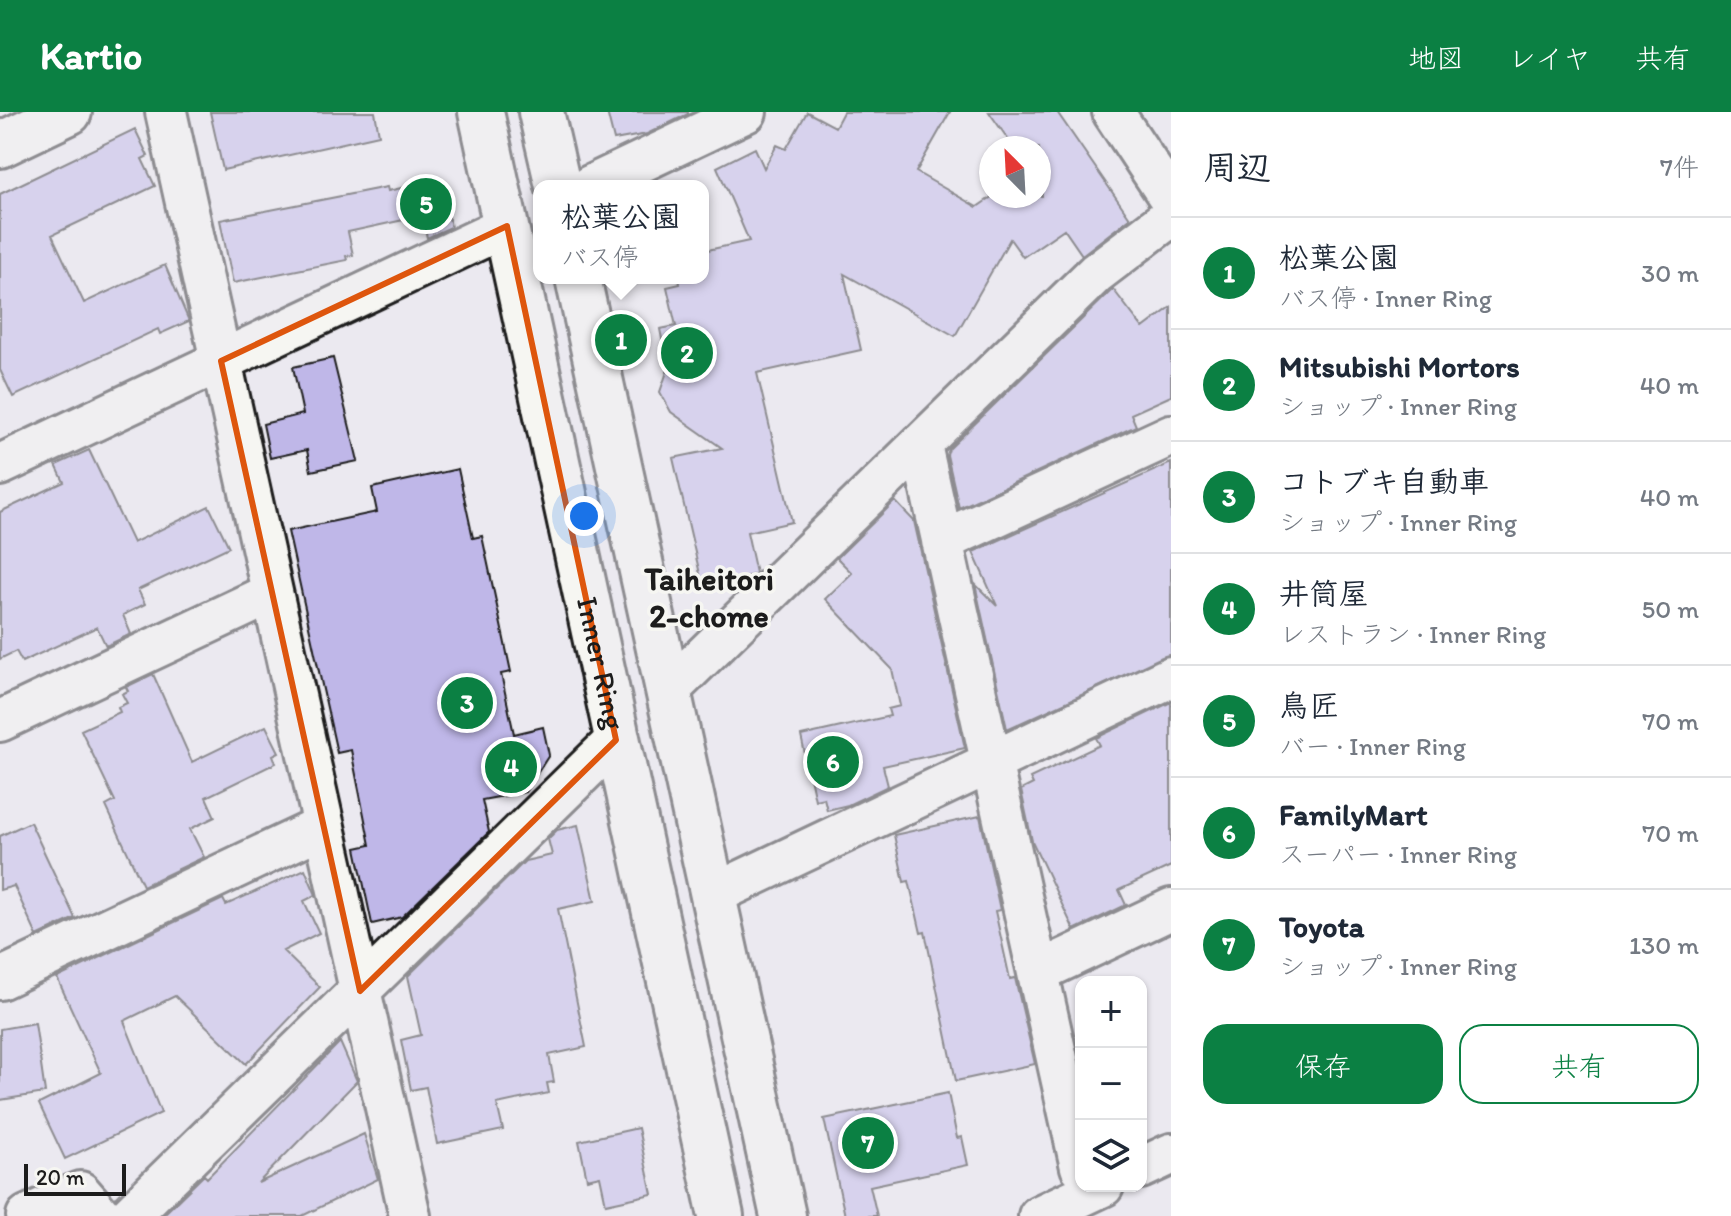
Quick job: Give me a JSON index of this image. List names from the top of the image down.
{
  "streets": {
    "main road": ["Inner Ring"]
  },
  "districts": ["Taiheitori 2-chome"],
  "scale_bar": "20 m",
  "north": "top left",
  "page": {
    "header": "Kartio",
    "nav": ["地図", "レイヤ", "共有"],
    "heading": ["周辺", "7件"],
    "pins": [
      "5",
      "1",
      "2",
      "3",
      "6",
      "4",
      "7"
    ],
    "popup": ["松葉公園", "バス停"],
    "list": [
      {
        "mark": "1",
        "name": "松葉公園",
        "note": "バス停 · Inner Ring",
        "value": "30 m"
      },
      {
        "mark": "2",
        "name": "Mitsubishi Mortors",
        "note": "ショップ · Inner Ring",
        "value": "40 m"
      },
      {
        "mark": "3",
        "name": "コトブキ自動車",
        "note": "ショップ · Inner Ring",
        "value": "40 m"
      },
      {
        "mark": "4",
        "name": "井筒屋",
        "note": "レストラン · Inner Ring",
        "value": "50 m"
      },
      {
        "mark": "5",
        "name": "鳥匠",
        "note": "バー · Inner Ring",
        "value": "70 m"
      },
      {
        "mark": "6",
        "name": "FamilyMart",
        "note": "スーパー · Inner Ring",
        "value": "70 m"
      },
      {
        "mark": "7",
        "name": "Toyota",
        "note": "ショップ · Inner Ring",
        "value": "130 m"
      }
    ],
    "map_buttons": ["+", "−"],
    "buttons": ["保存", "共有"],
    "scale": "20 m"
  }
}
